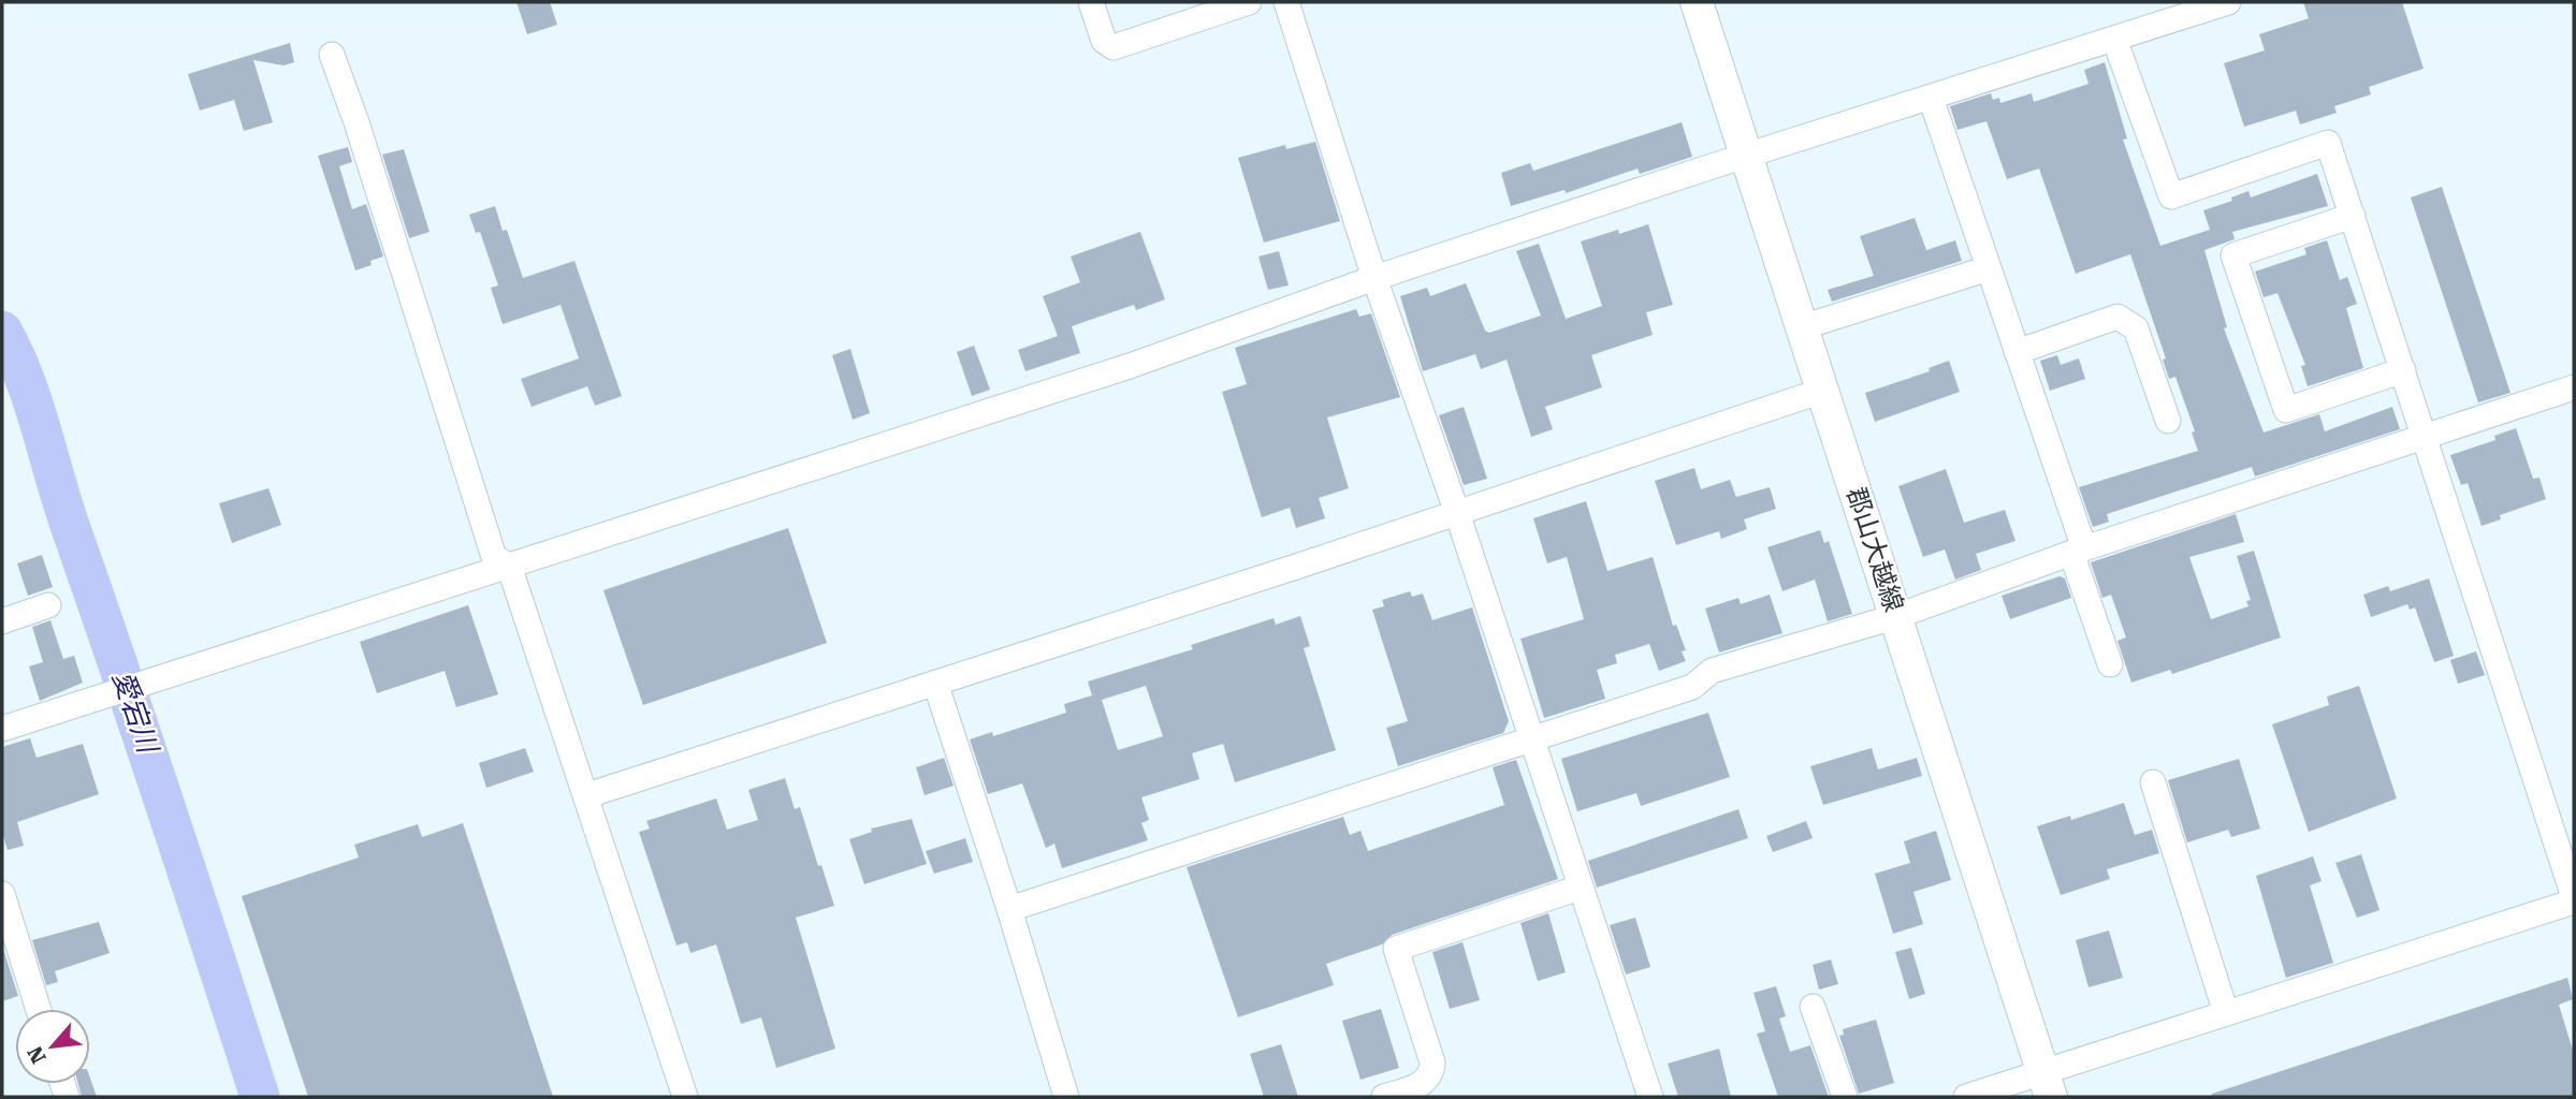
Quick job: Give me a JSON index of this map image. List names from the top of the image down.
{
  "streets": {
    "main road": ["郡山大越線"]
  },
  "water": ["愛宕川"],
  "north": "bottom left"
}
